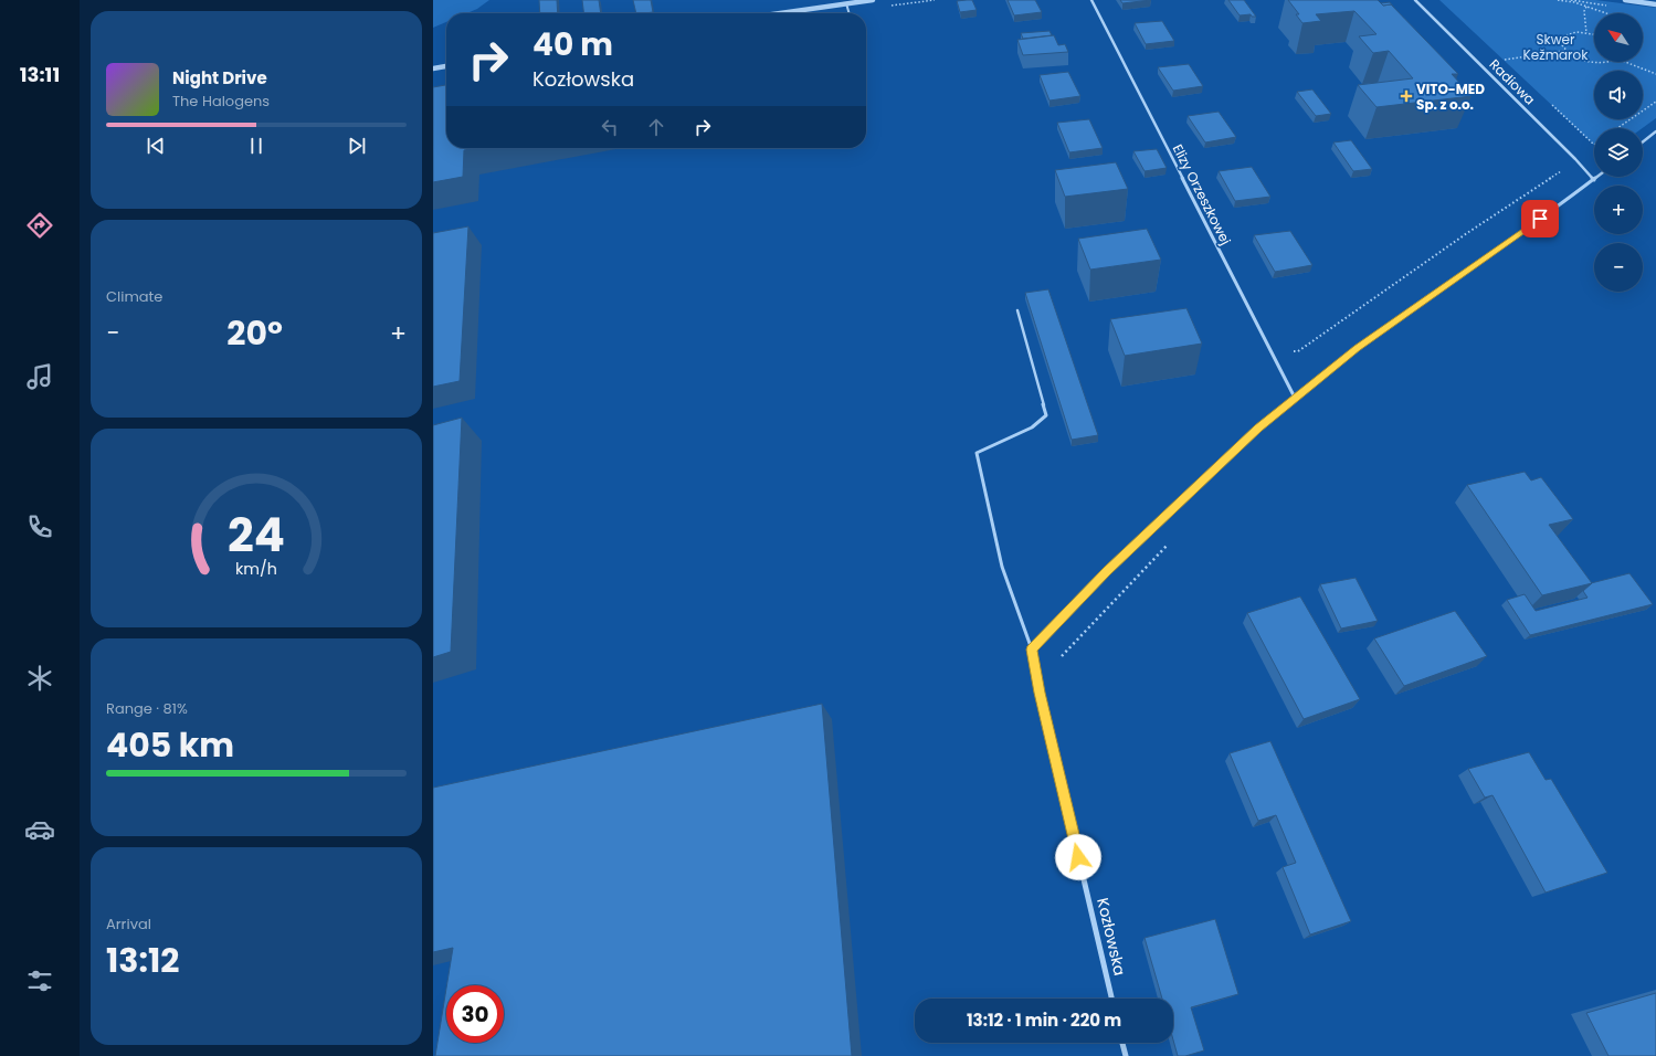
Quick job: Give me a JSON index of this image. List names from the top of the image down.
{
  "streets": {
    "street": ["Radiowa", "Elizy Orzeszkowej", "Kozłowska"]
  },
  "parks": ["Skwer Kežmarok"],
  "places": {
    "health": ["VITO-MED Sp. z o.o."]
  },
  "north": "top left",
  "page": {
    "tabs": "13:11",
    "map_buttons": ["+", "−"],
    "turn": ["40 m", "Kozłowska"],
    "song": ["Night Drive", "The Halogens"],
    "tile": [
      "Climate",
      ["Range · 81%", "405 km"],
      ["Arrival", "13:12"]
    ],
    "heat": ["−", "20°", "+"],
    "limit": "30",
    "trip": "13:12 · 1 min · 220 m",
    "gauge": ["24", "km/h"]
  }
}
